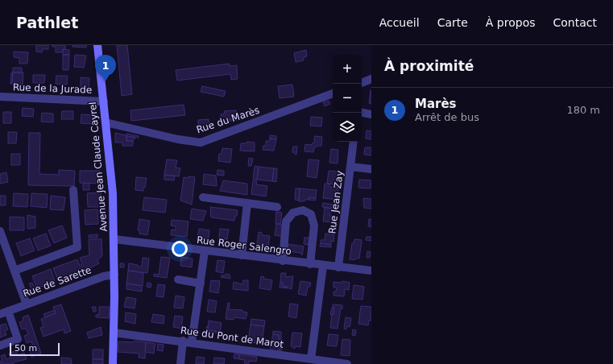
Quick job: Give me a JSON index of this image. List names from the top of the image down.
{
  "streets": {
    "main road": ["Avenue Jean Claude Cayrel"],
    "street": [
      "Rue de la Jurade",
      "Rue du Marès",
      "Rue Jean Zay",
      "Rue Roger Salengro",
      "Rue de Sarette",
      "Rue du Pont de Marot"
    ]
  },
  "crossings": [
    ["Rue de la Jurade", "Avenue Jean Claude Cayrel"],
    ["Rue du Marès", "Avenue Jean Claude Cayrel"],
    ["Avenue Jean Claude Cayrel", "Rue Roger Salengro"],
    ["Avenue Jean Claude Cayrel", "Rue de Sarette"],
    ["Avenue Jean Claude Cayrel", "Rue du Pont de Marot"],
    ["Rue Jean Zay", "Rue Roger Salengro"]
  ],
  "scale_bar": "50 m",
  "page": {
    "header": "Pathlet",
    "nav": [
      "Accueil",
      "Carte",
      "À propos",
      "Contact"
    ],
    "heading": "À proximité",
    "map_buttons": ["+", "−"],
    "pins": "1",
    "list": [
      {
        "mark": "1",
        "name": "Marès",
        "note": "Arrêt de bus",
        "value": "180 m"
      }
    ],
    "scale": "50 m"
  }
}
